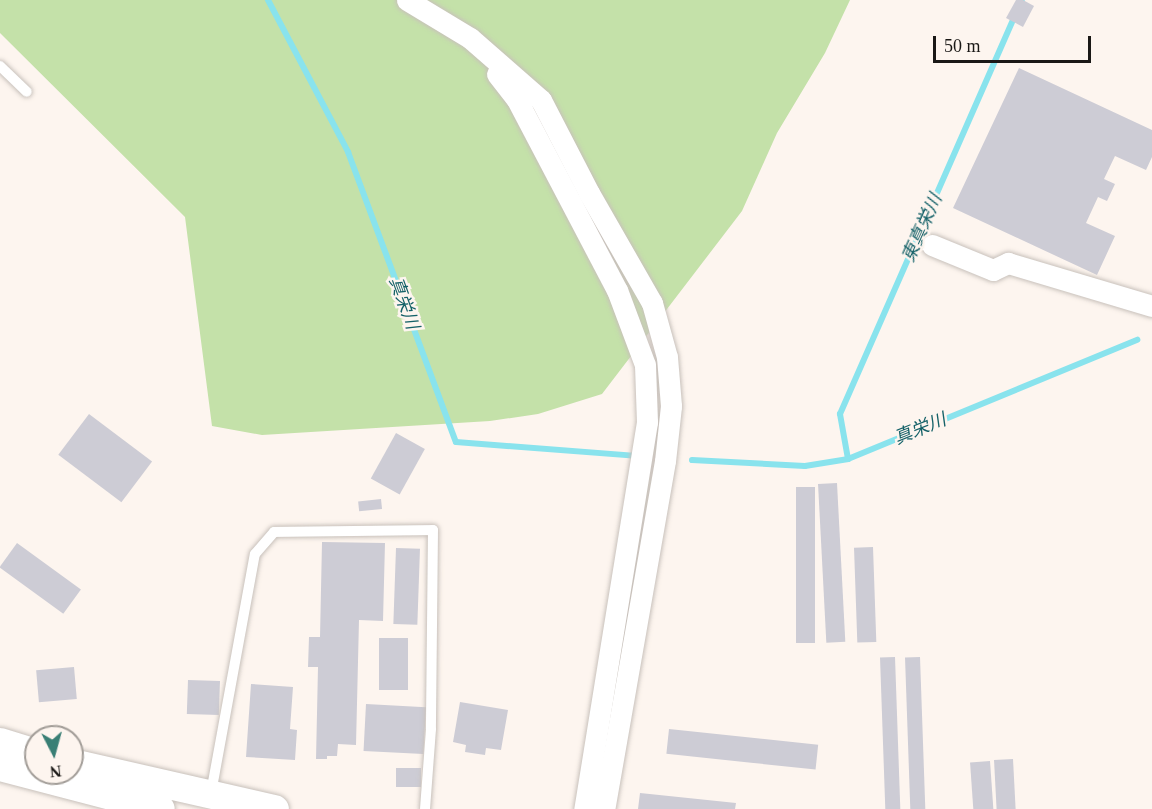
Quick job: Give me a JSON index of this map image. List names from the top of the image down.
{
  "water": ["東真栄川", "真栄川"],
  "scale_bar": "50 m",
  "north": "bottom"
}
